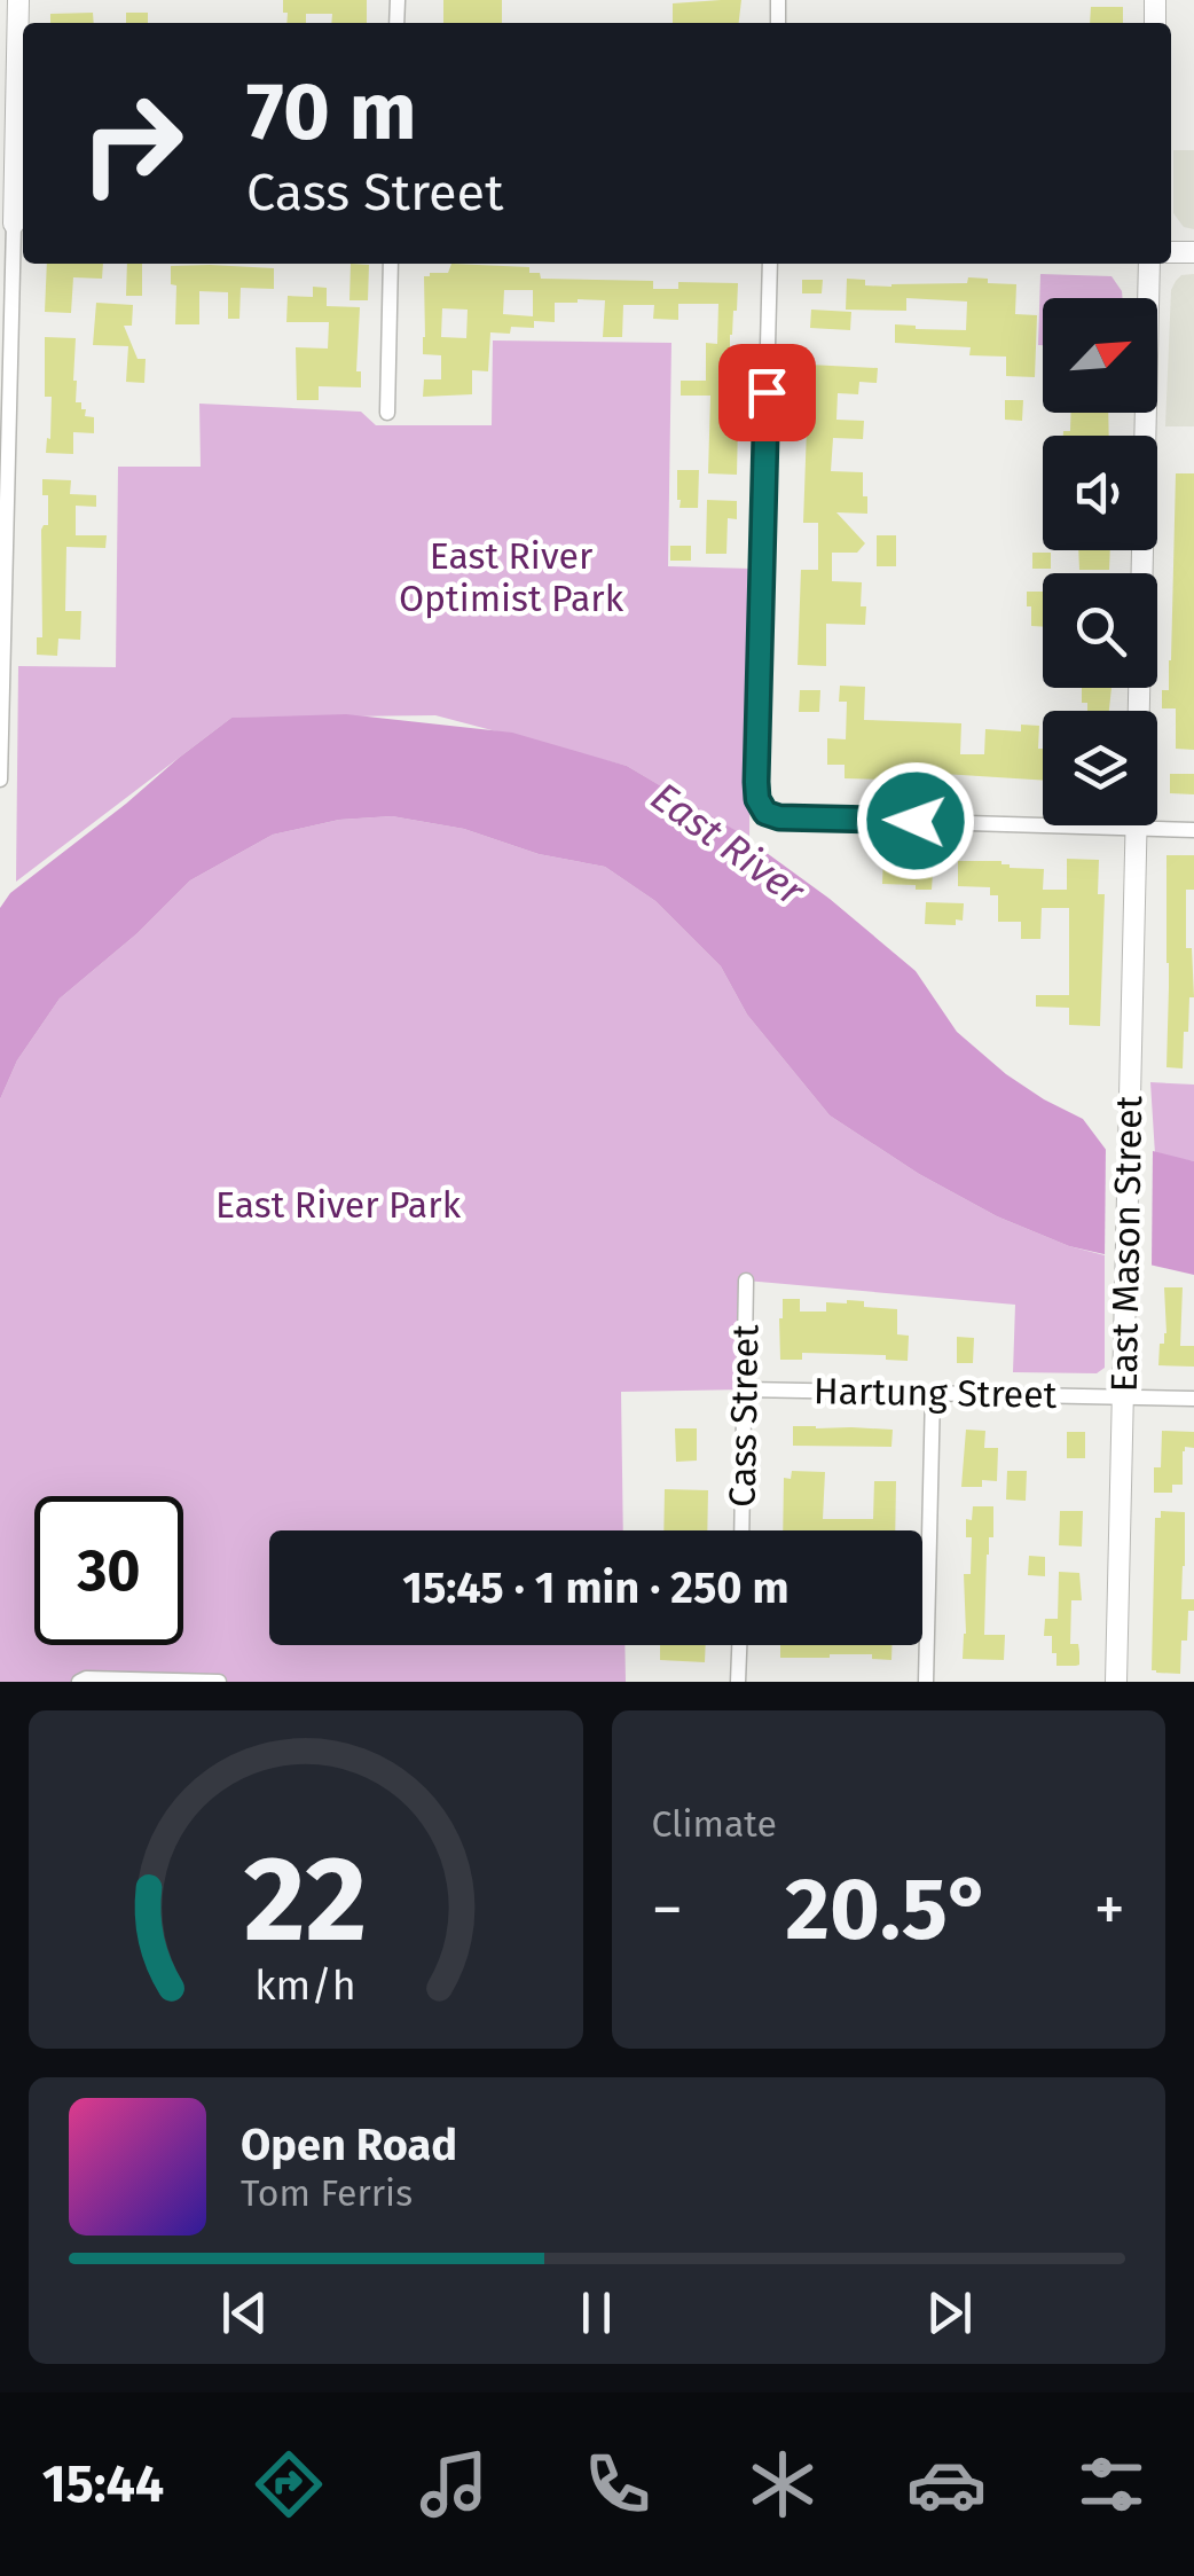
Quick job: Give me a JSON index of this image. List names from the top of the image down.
{
  "streets": {
    "main road": ["East Mason Street"],
    "street": ["Hartung Street", "Cass Street"]
  },
  "crossings": [
    ["East Mason Street", "Hartung Street"],
    ["Hartung Street", "Cass Street"]
  ],
  "water": ["East River"],
  "parks": ["East River Optimist Park", "East River Park"],
  "north": "top right",
  "page": {
    "turn": ["70 m", "Cass Street"],
    "limit": "30",
    "trip": "15:45 · 1 min · 250 m",
    "tile": "Climate",
    "heat": ["−", "20.5°", "+"],
    "song": ["Open Road", "Tom Ferris"],
    "tabs": "15:44",
    "gauge": ["22", "km/h"]
  }
}
